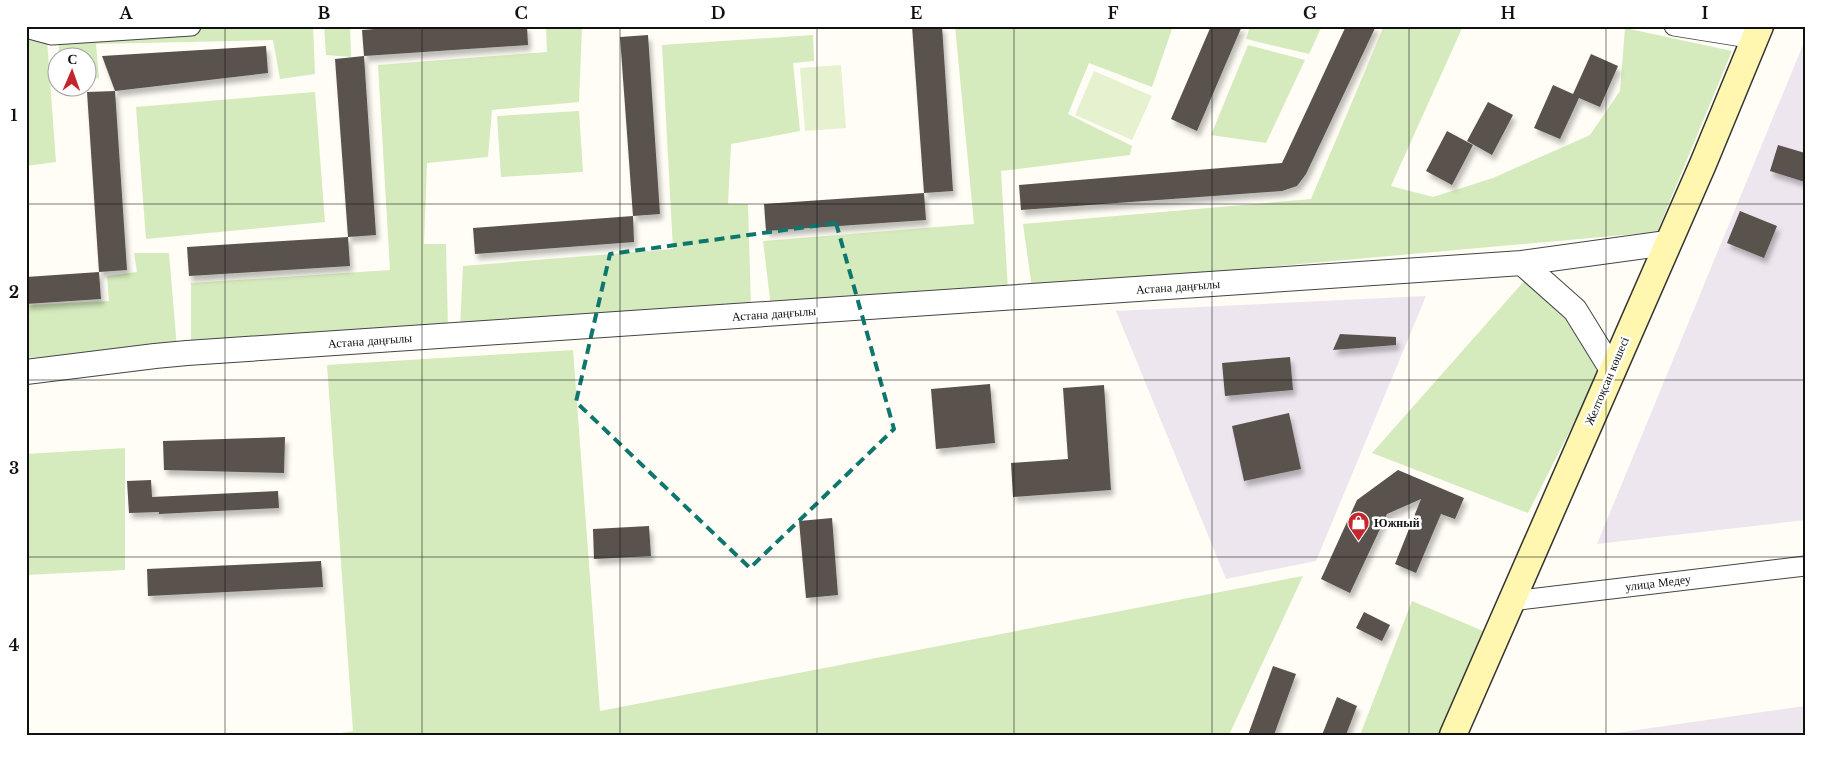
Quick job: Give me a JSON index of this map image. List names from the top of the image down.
{
  "streets": {
    "main road": ["Желтоқсан көшесі"],
    "street": ["Астана даңғылы", "улица Медеу"]
  },
  "crossings": [
    ["Астана даңғылы", "Желтоқсан көшесі"],
    ["Желтоқсан көшесі", "улица Медеу"]
  ],
  "places": {
    "shop": ["Южный"]
  },
  "north": "top",
  "grid": {
    "columns": [
      "A",
      "B",
      "C",
      "D",
      "E",
      "F",
      "G",
      "H",
      "I"
    ],
    "rows": [
      "1",
      "2",
      "3",
      "4"
    ]
  }
}
